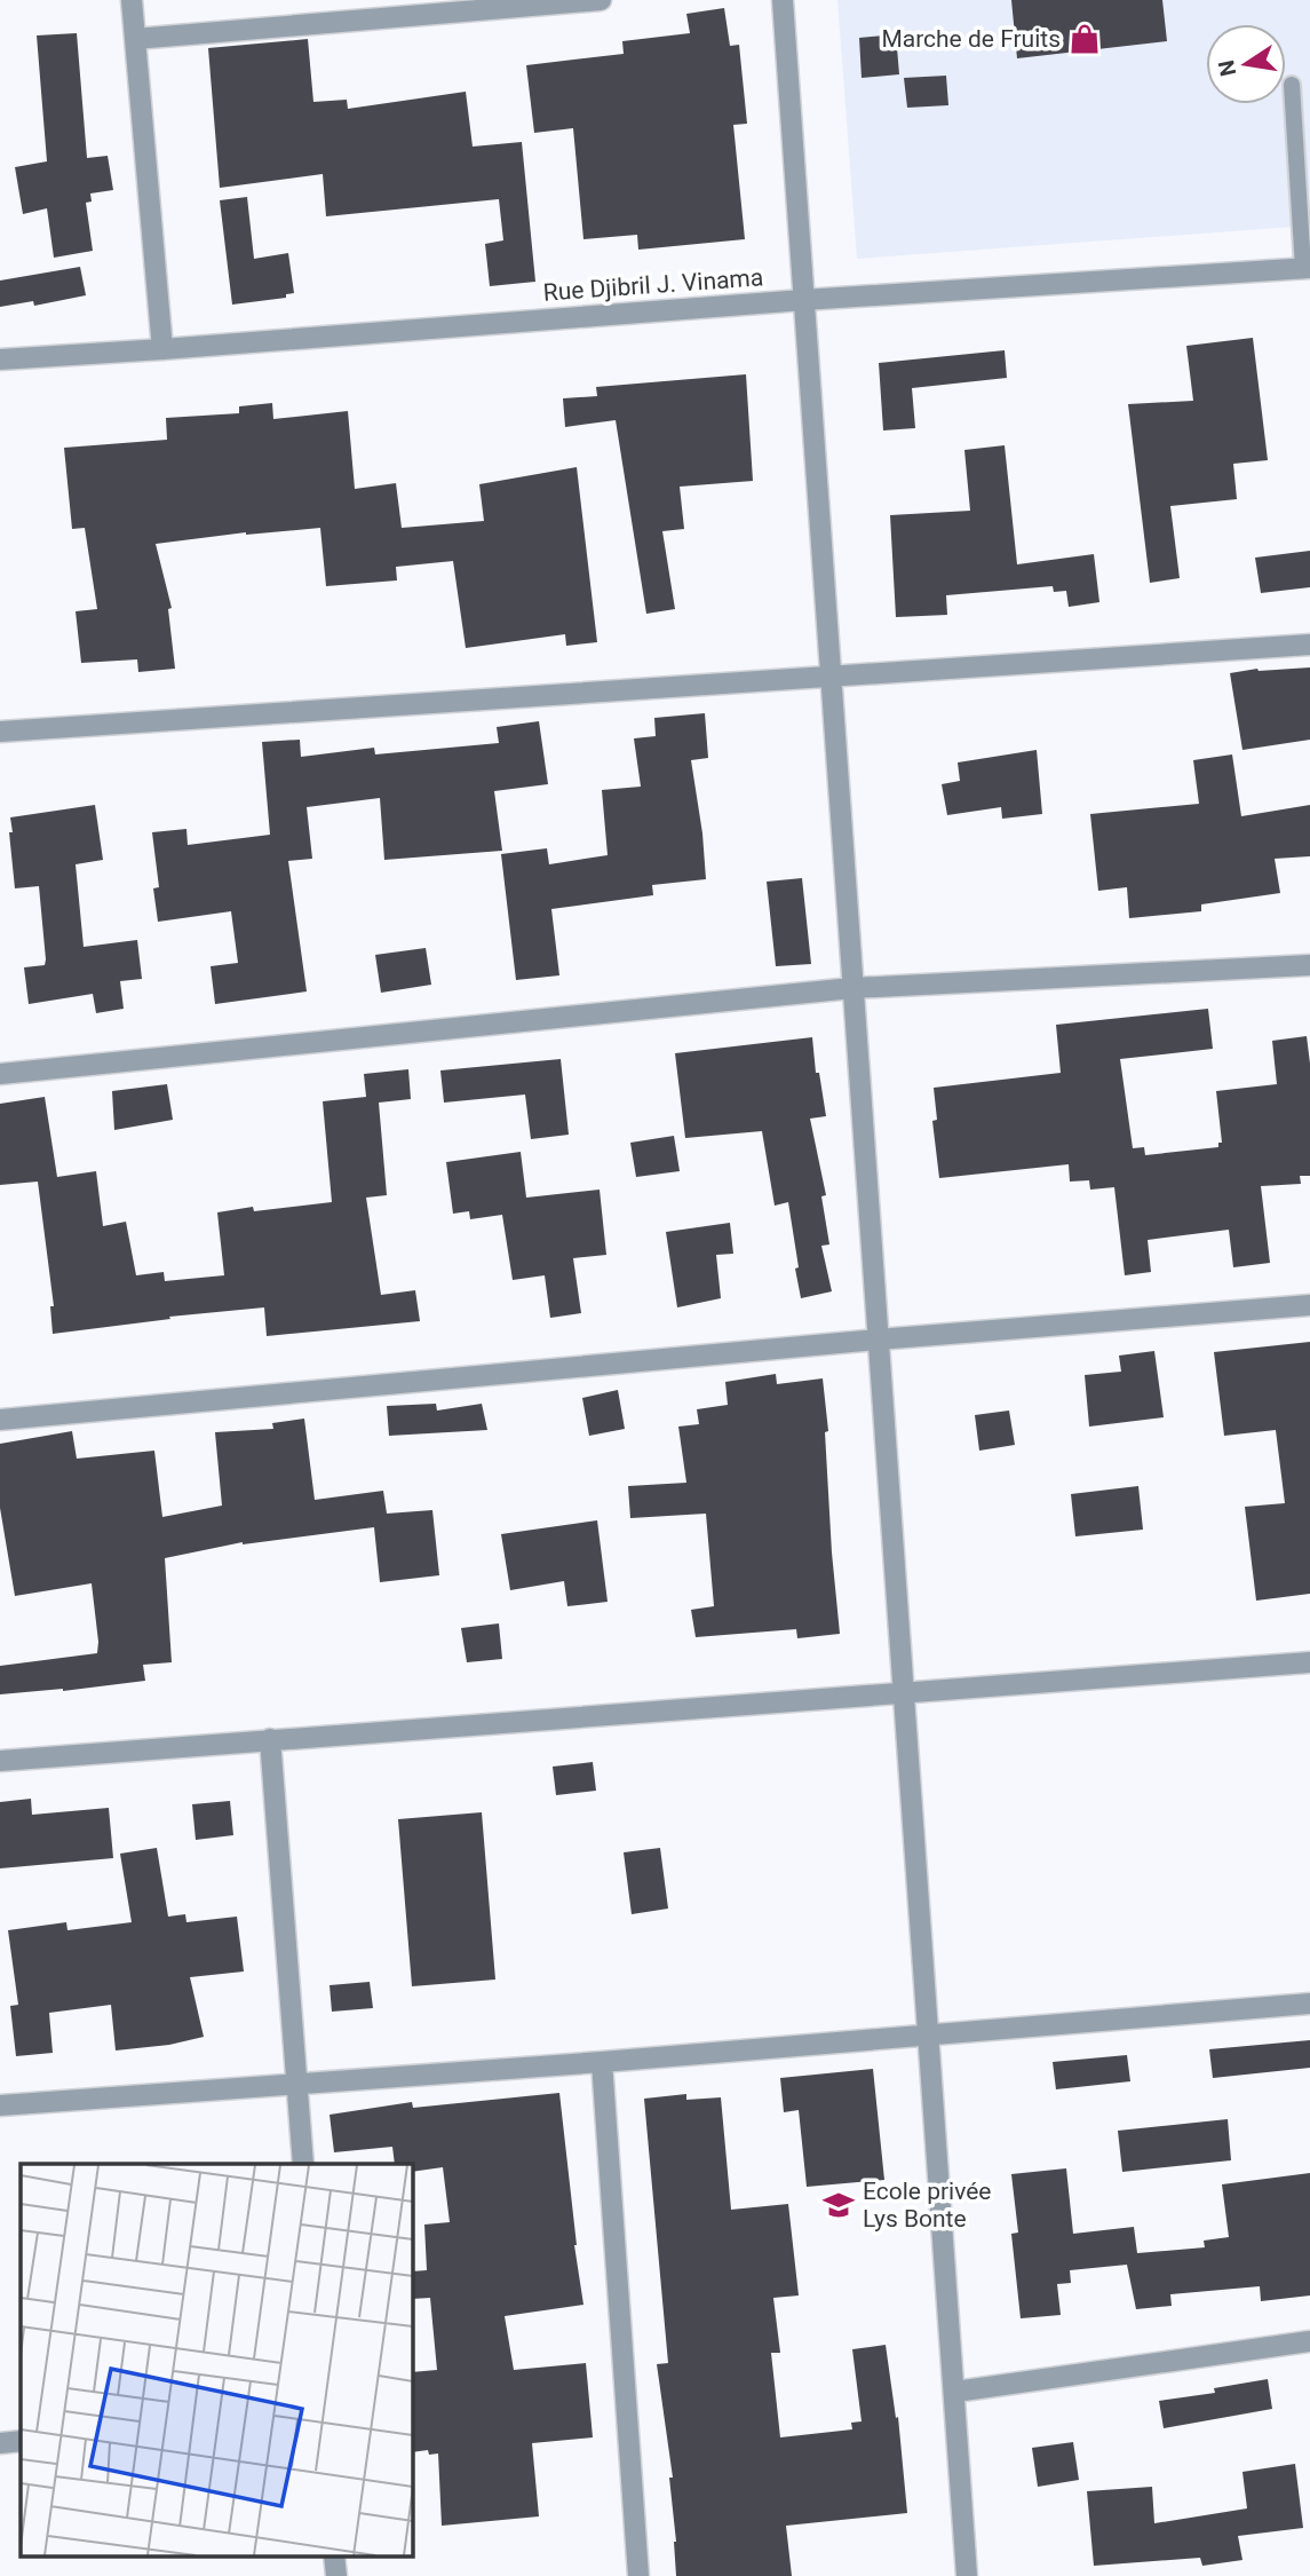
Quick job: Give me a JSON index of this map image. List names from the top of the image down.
{
  "streets": {
    "street": ["Rue Djibril J. Vinama"]
  },
  "places": {
    "shop": ["Marche de Fruits"],
    "school or university": ["Ecole privée Lys Bonte"]
  },
  "north": "left"
}
